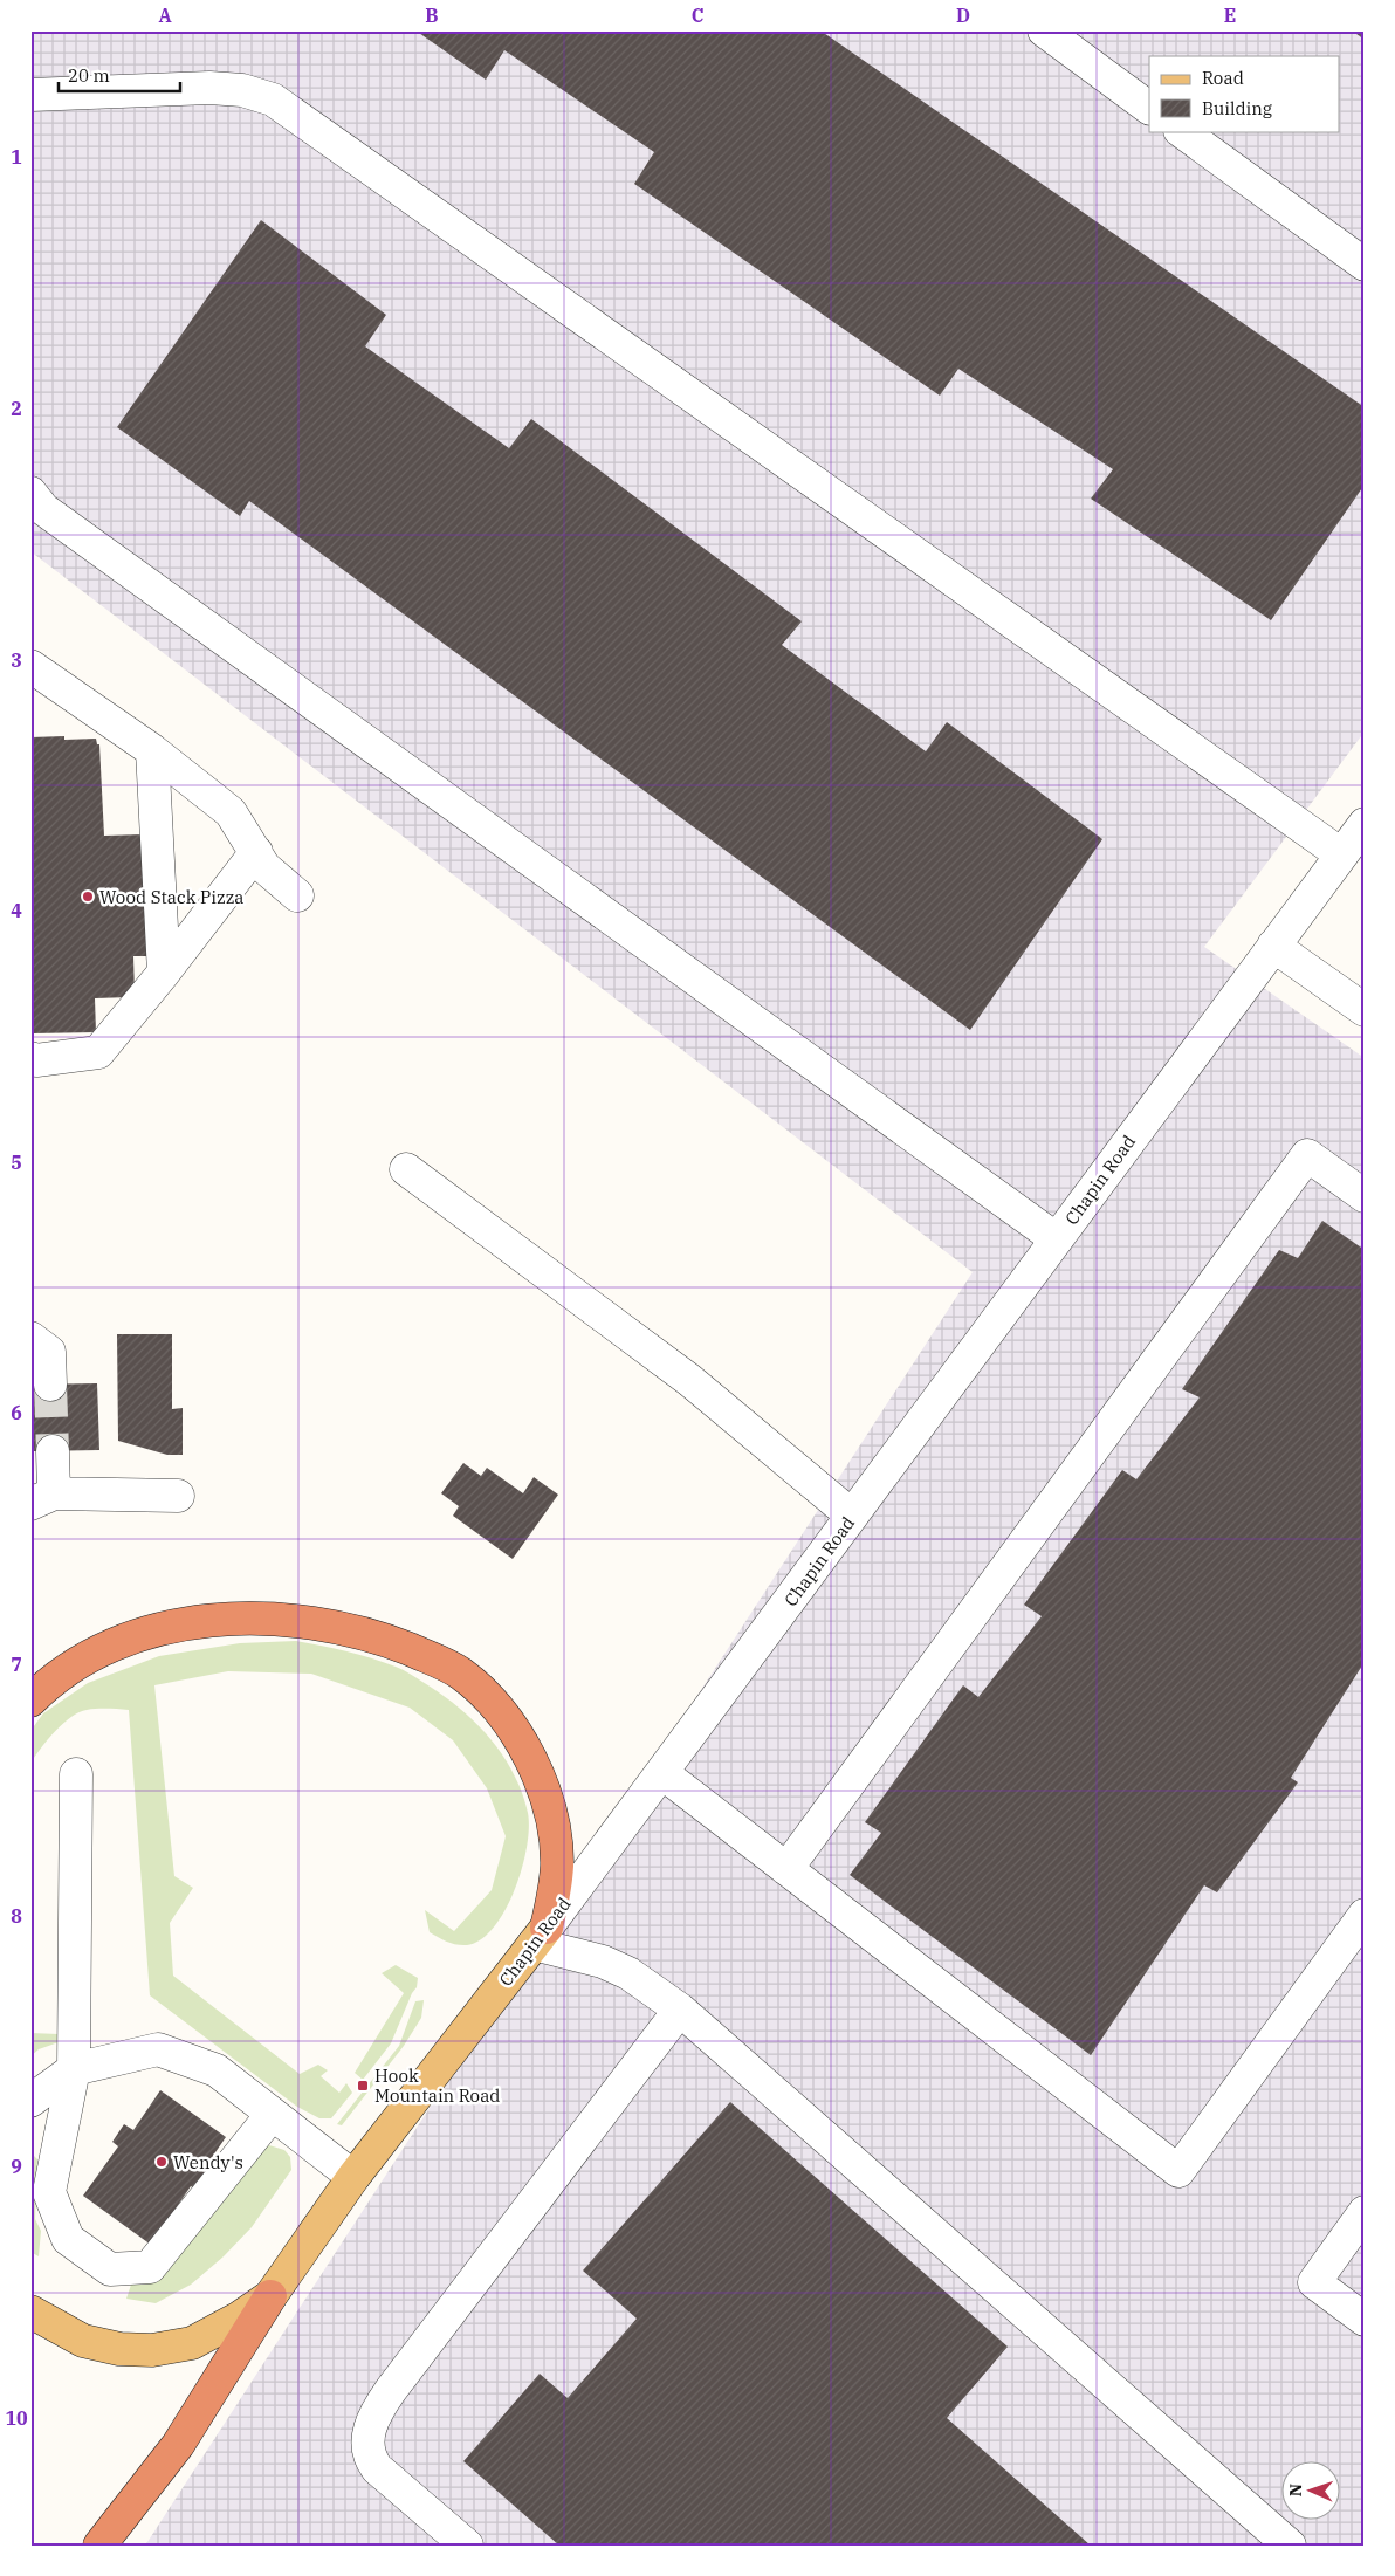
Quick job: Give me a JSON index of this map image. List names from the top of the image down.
{
  "streets": {
    "main road": ["Chapin Road"]
  },
  "places": {
    "other": ["Wood Stack Pizza", "Wendy's"],
    "transit": ["Hook Mountain Road"]
  },
  "legend": ["Road", "Building"],
  "scale_bar": "20 m",
  "north": "left",
  "grid": {
    "columns": [
      "A",
      "B",
      "C",
      "D",
      "E"
    ],
    "rows": [
      "1",
      "2",
      "3",
      "4",
      "5",
      "6",
      "7",
      "8",
      "9",
      "10"
    ]
  }
}
